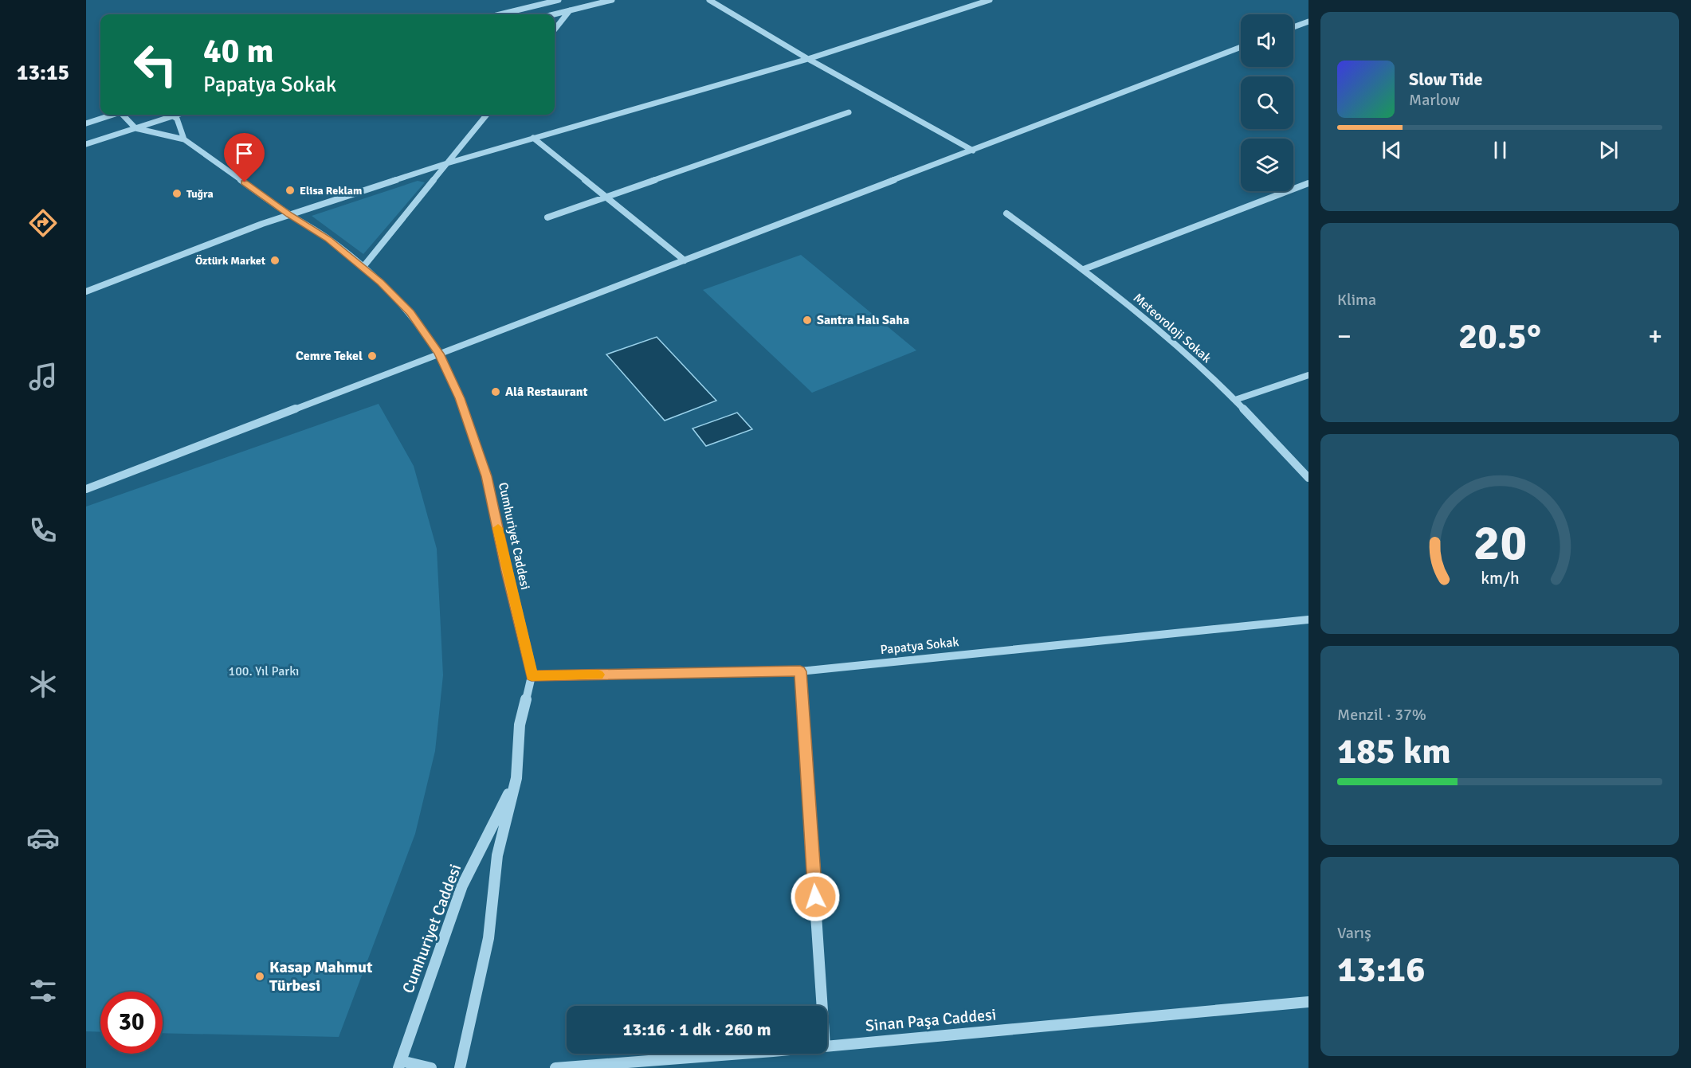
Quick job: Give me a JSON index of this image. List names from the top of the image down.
{
  "streets": {
    "street": [
      "Meteoroloji Sokak",
      "Cumhuriyet Caddesi",
      "Papatya Sokak",
      "Sinan Paşa Caddesi"
    ]
  },
  "crossings": [
    ["Cumhuriyet Caddesi", "Papatya Sokak"]
  ],
  "parks": ["100. Yıl Parkı"],
  "places": [
    "Elisa Reklam",
    "Tuğra",
    "Öztürk Market",
    "Santra Halı Saha",
    "Cemre Tekel",
    "Alâ Restaurant",
    "Kasap Mahmut Türbesi"
  ],
  "page": {
    "tabs": "13:15",
    "turn": ["40 m", "Papatya Sokak"],
    "song": ["Slow Tide", "Marlow"],
    "tile": [
      "Klima",
      ["Menzil · 37%", "185 km"],
      ["Varış", "13:16"]
    ],
    "heat": ["−", "20.5°", "+"],
    "limit": "30",
    "trip": "13:16 · 1 dk · 260 m",
    "gauge": ["20", "km/h"]
  }
}
